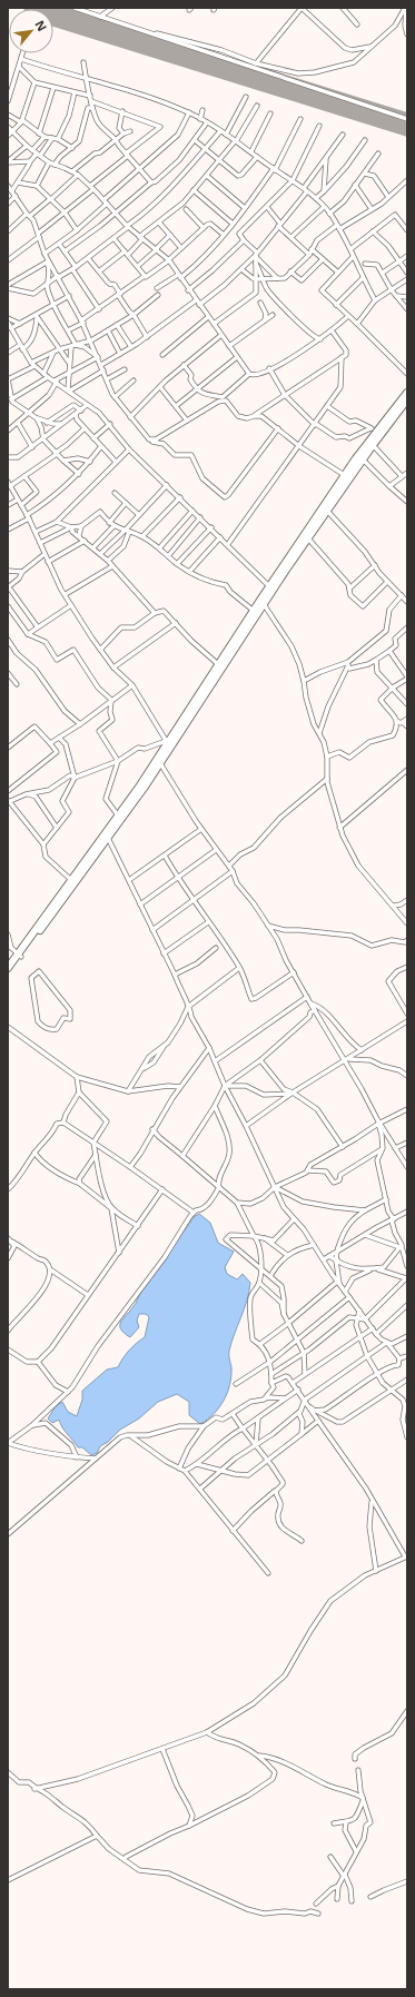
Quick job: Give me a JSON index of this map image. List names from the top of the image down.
{
  "north": "top right"
}
